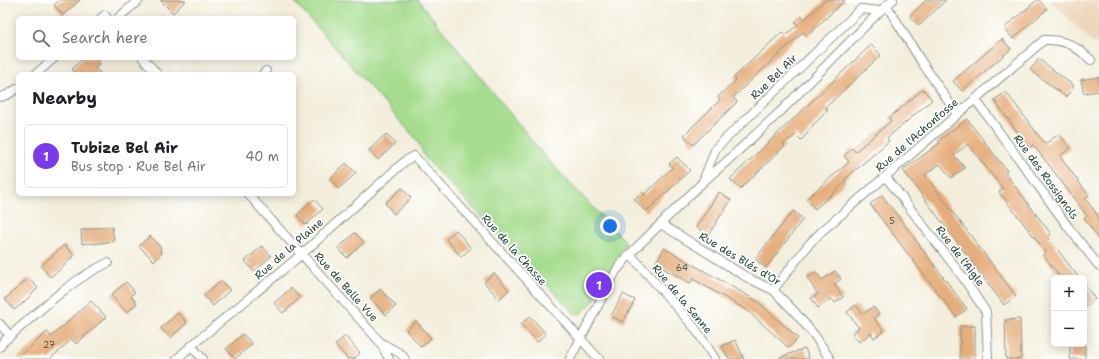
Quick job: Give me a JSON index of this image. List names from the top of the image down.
{
  "streets": {
    "street": [
      "Rue Bel Air",
      "Rue de l'Achonfosse",
      "Rue des Rossignols",
      "Rue de la Plaine",
      "Rue de la Chasse",
      "Rue de l'Aigle",
      "Rue des Blés d'Or",
      "Rue de Belle Vue",
      "Rue de la Senne"
    ]
  },
  "crossings": [
    ["Rue Bel Air", "Rue de la Chasse"],
    ["Rue Bel Air", "Rue des Blés d'Or"],
    ["Rue Bel Air", "Rue de la Senne"],
    ["Rue de l'Achonfosse", "Rue des Rossignols"],
    ["Rue de l'Achonfosse", "Rue de l'Aigle"],
    ["Rue de l'Achonfosse", "Rue des Blés d'Or"],
    ["Rue de la Plaine", "Rue de la Chasse"],
    ["Rue de la Plaine", "Rue de Belle Vue"]
  ],
  "house_numbers": ["5", "64", "27"],
  "page": {
    "search": "Search here",
    "heading": "Nearby",
    "list": [
      {
        "mark": "1",
        "name": "Tubize Bel Air",
        "note": "Bus stop · Rue Bel Air",
        "value": "40 m"
      }
    ],
    "pins": "1",
    "map_buttons": ["+", "−"]
  }
}
